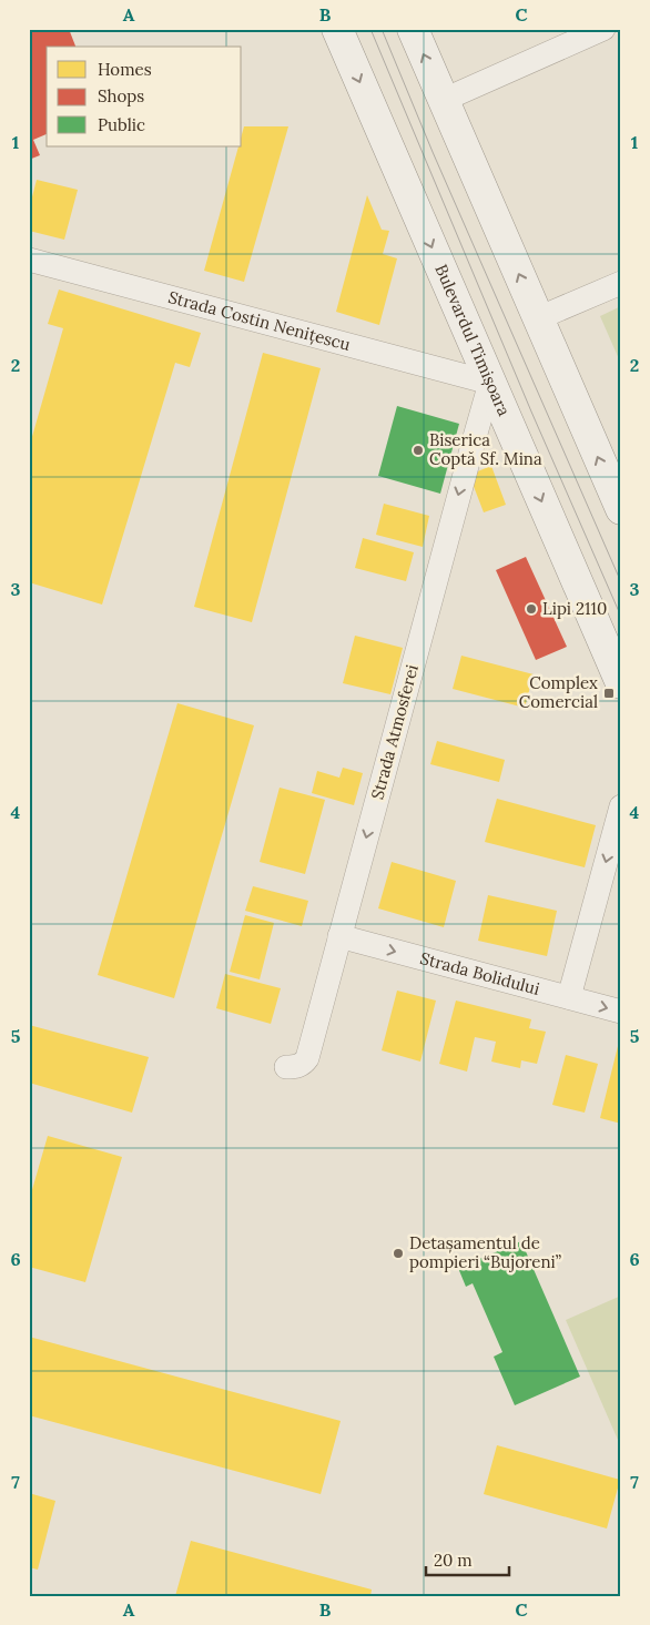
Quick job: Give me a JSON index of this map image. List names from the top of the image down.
{
  "streets": {
    "main road": ["Bulevardul Timișoara"],
    "street": ["Strada Costin Nenițescu", "Strada Atmosferei", "Strada Bolidului"]
  },
  "crossings": [
    ["Strada Costin Nenițescu", "Bulevardul Timișoara"],
    ["Strada Costin Nenițescu", "Strada Atmosferei"],
    ["Bulevardul Timișoara", "Strada Atmosferei"],
    ["Strada Atmosferei", "Strada Bolidului"]
  ],
  "one_way": ["Strada Atmosferei", "Strada Bolidului"],
  "places": {
    "other": ["Biserica Coptă Sf. Mina", "Lipi 2110", "Detașamentul de pompieri “Bujoreni”"],
    "transit": ["Complex Comercial"]
  },
  "legend": ["Homes", "Shops", "Public"],
  "scale_bar": "20 m",
  "grid": {
    "columns": ["A", "B", "C"],
    "rows": [
      "1",
      "2",
      "3",
      "4",
      "5",
      "6",
      "7"
    ]
  }
}
